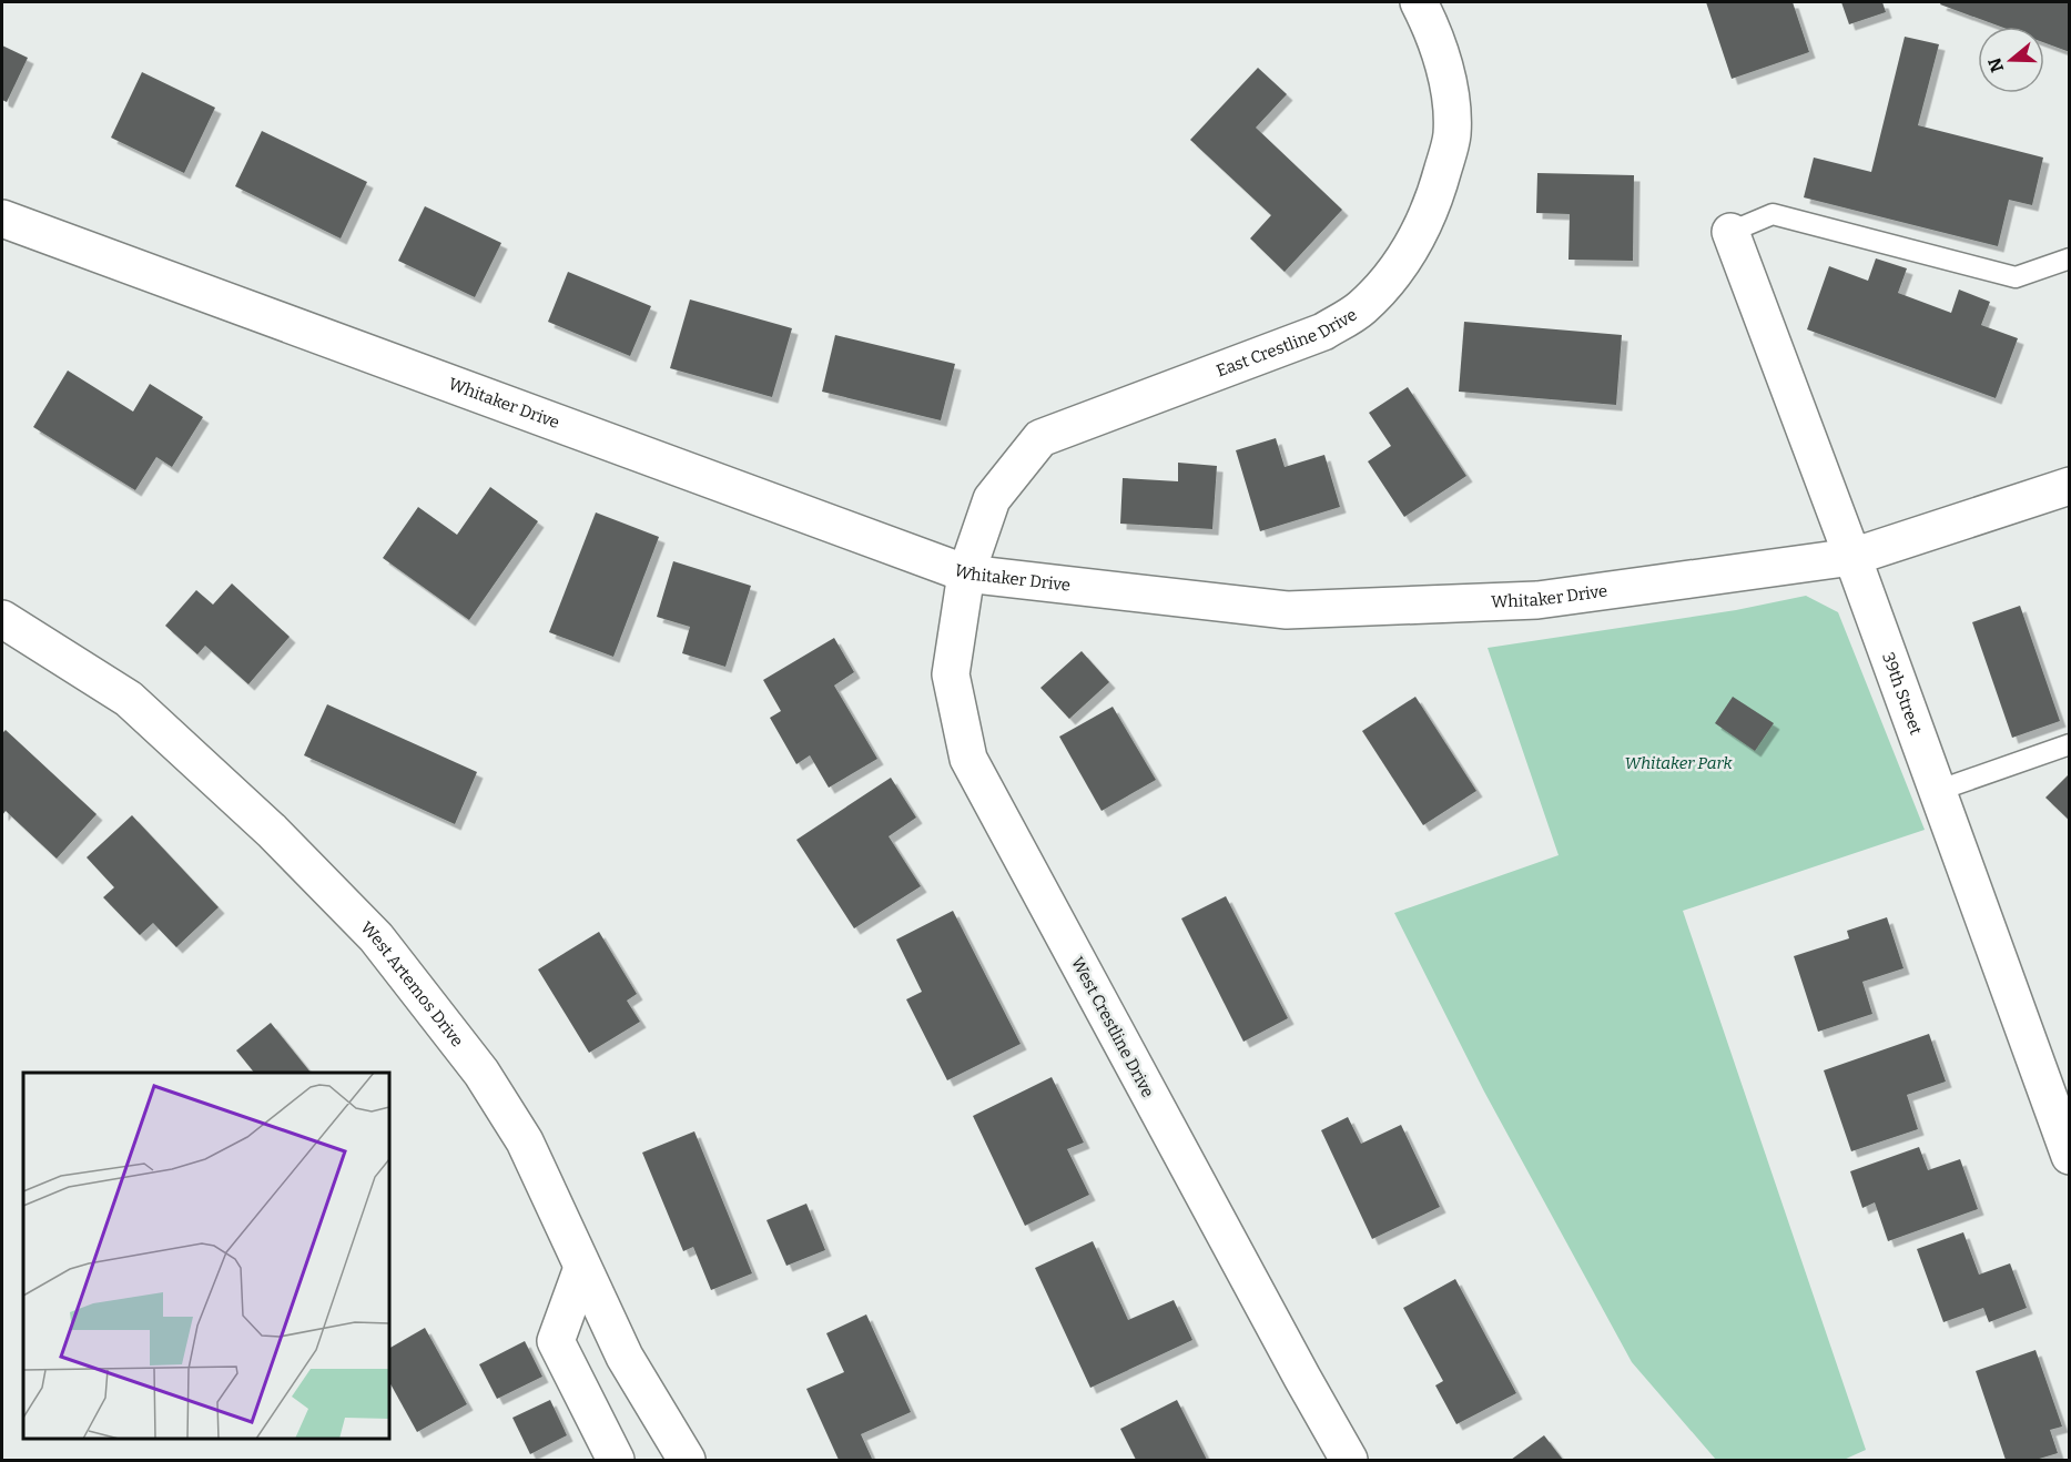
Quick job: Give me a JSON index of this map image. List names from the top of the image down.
{
  "streets": {
    "street": [
      "East Crestline Drive",
      "Whitaker Drive",
      "39th Street",
      "West Artemos Drive",
      "West Crestline Drive"
    ]
  },
  "crossings": [
    ["East Crestline Drive", "Whitaker Drive"],
    ["East Crestline Drive", "West Crestline Drive"],
    ["Whitaker Drive", "39th Street"],
    ["Whitaker Drive", "West Crestline Drive"]
  ],
  "parks": ["Whitaker Park"],
  "north": "left"
}
